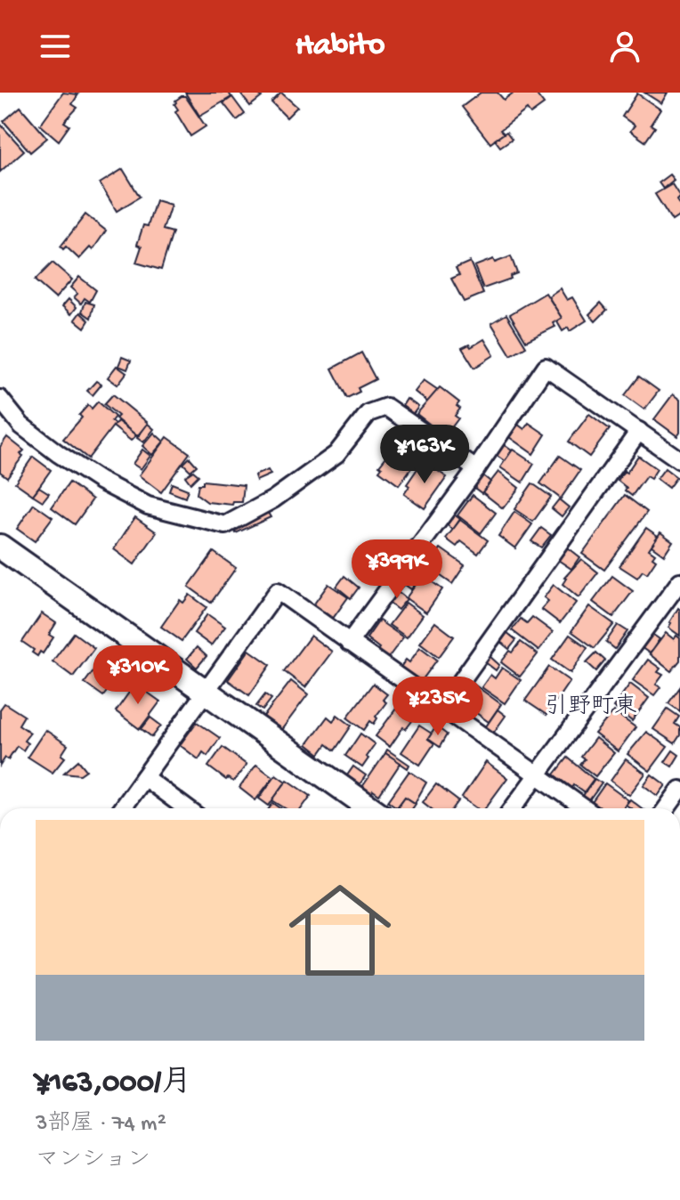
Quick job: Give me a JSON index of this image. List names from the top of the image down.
{
  "districts": ["引野町東"],
  "page": {
    "header": "Habito",
    "price": [
      "¥163K",
      "¥399K",
      "¥310K",
      "¥235K"
    ],
    "list": [
      {
        "name": "¥163,000/月",
        "note": "3部屋 · 74 m² · マンション"
      }
    ]
  }
}
